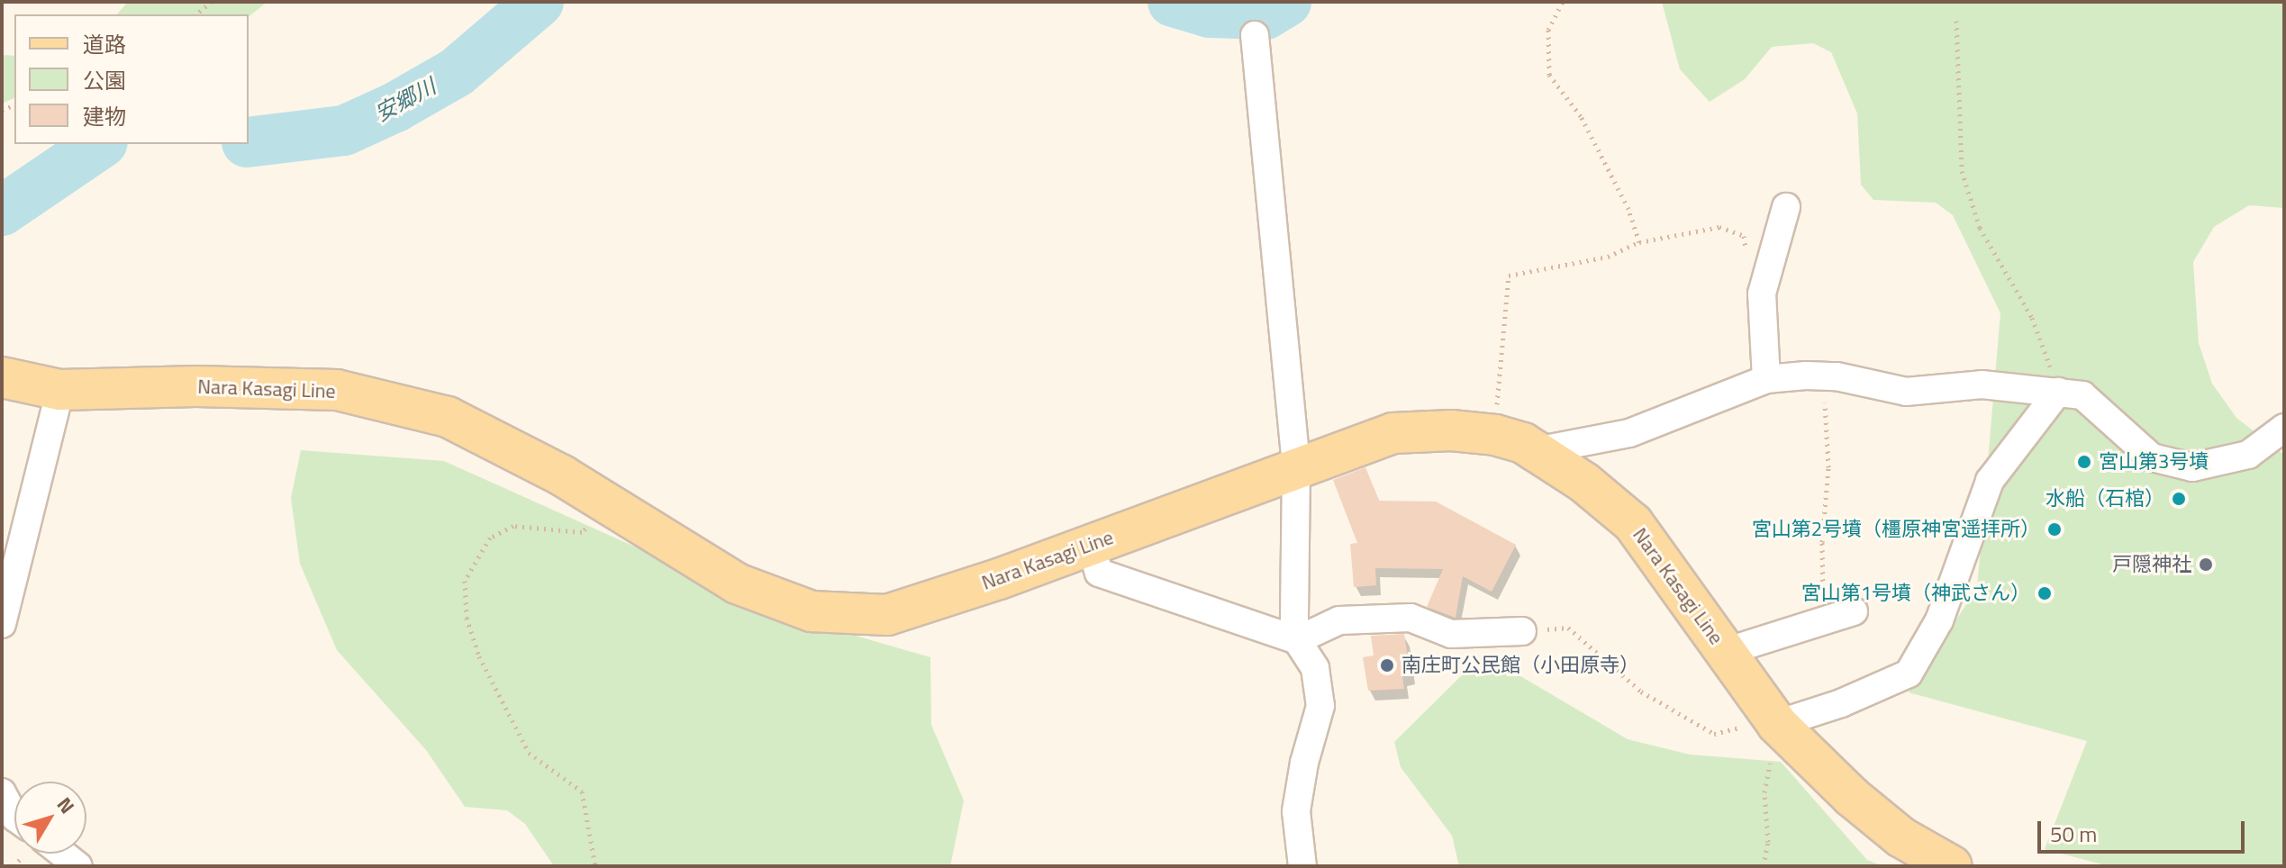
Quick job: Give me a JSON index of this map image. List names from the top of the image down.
{
  "streets": {
    "main road": ["Nara Kasagi Line"]
  },
  "water": ["安郷川"],
  "places": [
    "宮山第3号墳",
    "水船（石棺）",
    "宮山第2号墳（橿原神宮遥拝所）",
    "戸隠神社",
    "宮山第1号墳（神武さん）",
    "南庄町公民館（小田原寺）"
  ],
  "legend": ["道路", "公園", "建物"],
  "scale_bar": "50 m",
  "north": "top right"
}
